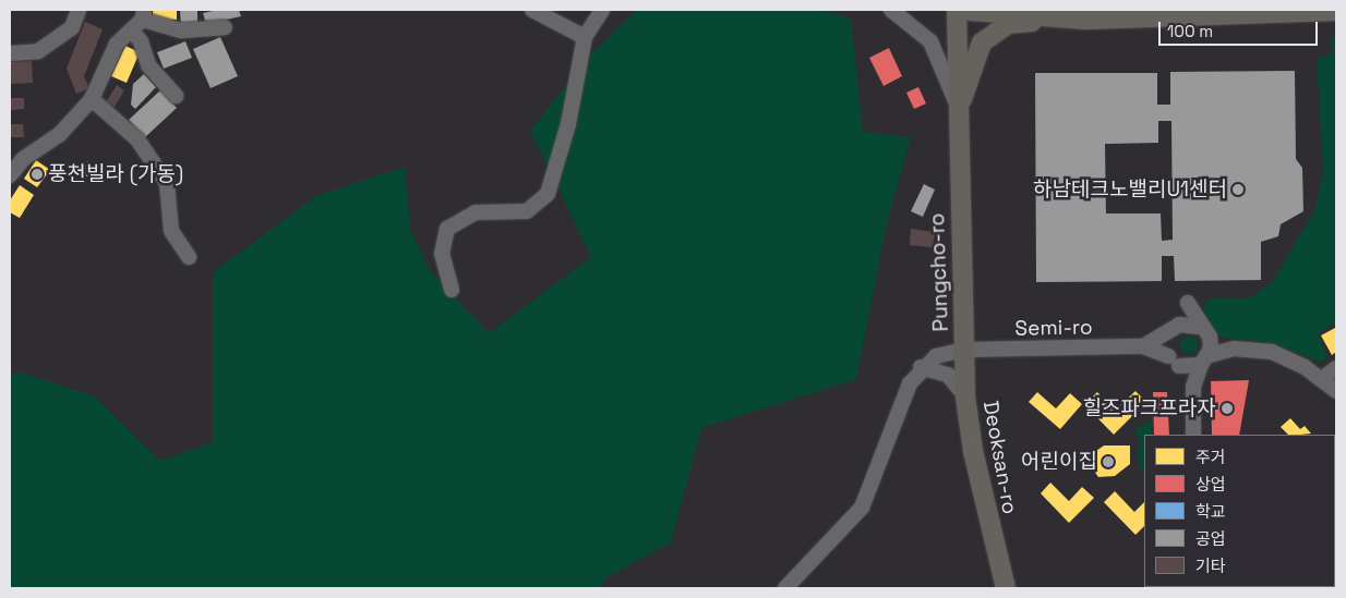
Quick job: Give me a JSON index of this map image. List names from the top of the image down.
{
  "streets": {
    "main road": ["Pungcho-ro", "Deoksan-ro"],
    "street": ["Semi-ro"]
  },
  "crossings": [
    ["Pungcho-ro", "Semi-ro"],
    ["Pungcho-ro", "Deoksan-ro"],
    ["Semi-ro", "Deoksan-ro"]
  ],
  "places": [
    "풍천빌라 (가동)",
    "하남테크노밸리U1센터",
    "힐즈파크프라자",
    "어린이집"
  ],
  "legend": [
    "주거",
    "상업",
    "학교",
    "공업",
    "기타"
  ],
  "scale_bar": "100 m"
}
